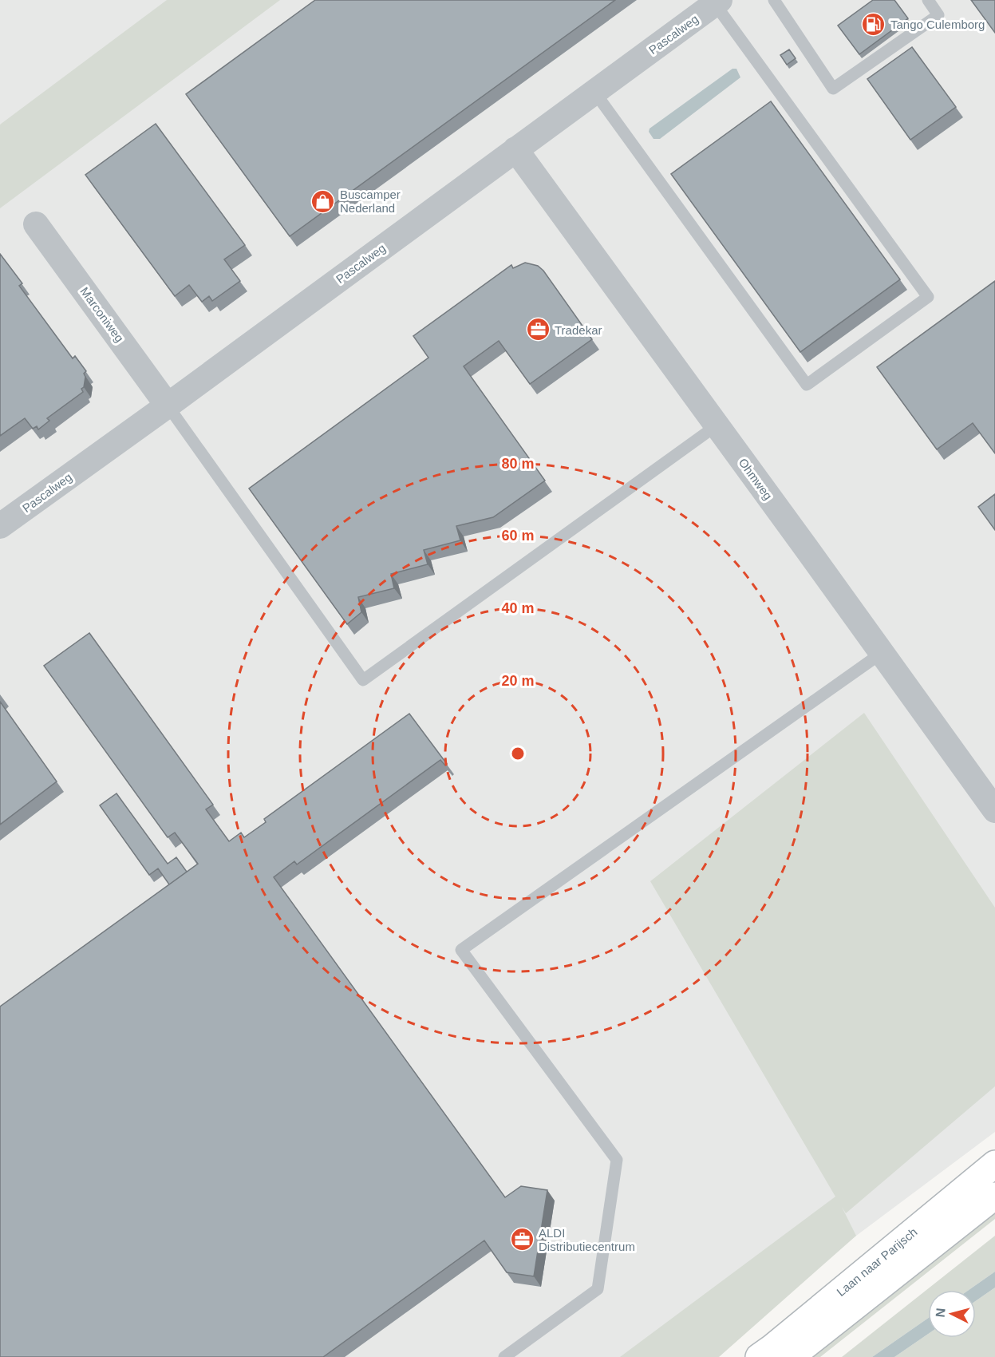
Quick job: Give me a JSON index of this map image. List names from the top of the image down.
{
  "streets": {
    "street": [
      "Pascalweg",
      "Marconiweg",
      "Ohmweg",
      "Laan naar Parijsch"
    ]
  },
  "crossings": [
    ["Pascalweg", "Marconiweg"],
    ["Pascalweg", "Ohmweg"]
  ],
  "places": {
    "fuel station": ["Tango Culemborg"],
    "shop": ["Buscamper Nederland"],
    "office": ["Tradekar", "ALDI Distributiecentrum"]
  },
  "north": "left",
  "rings": [
    "80 m",
    "60 m",
    "40 m",
    "20 m"
  ]
}
